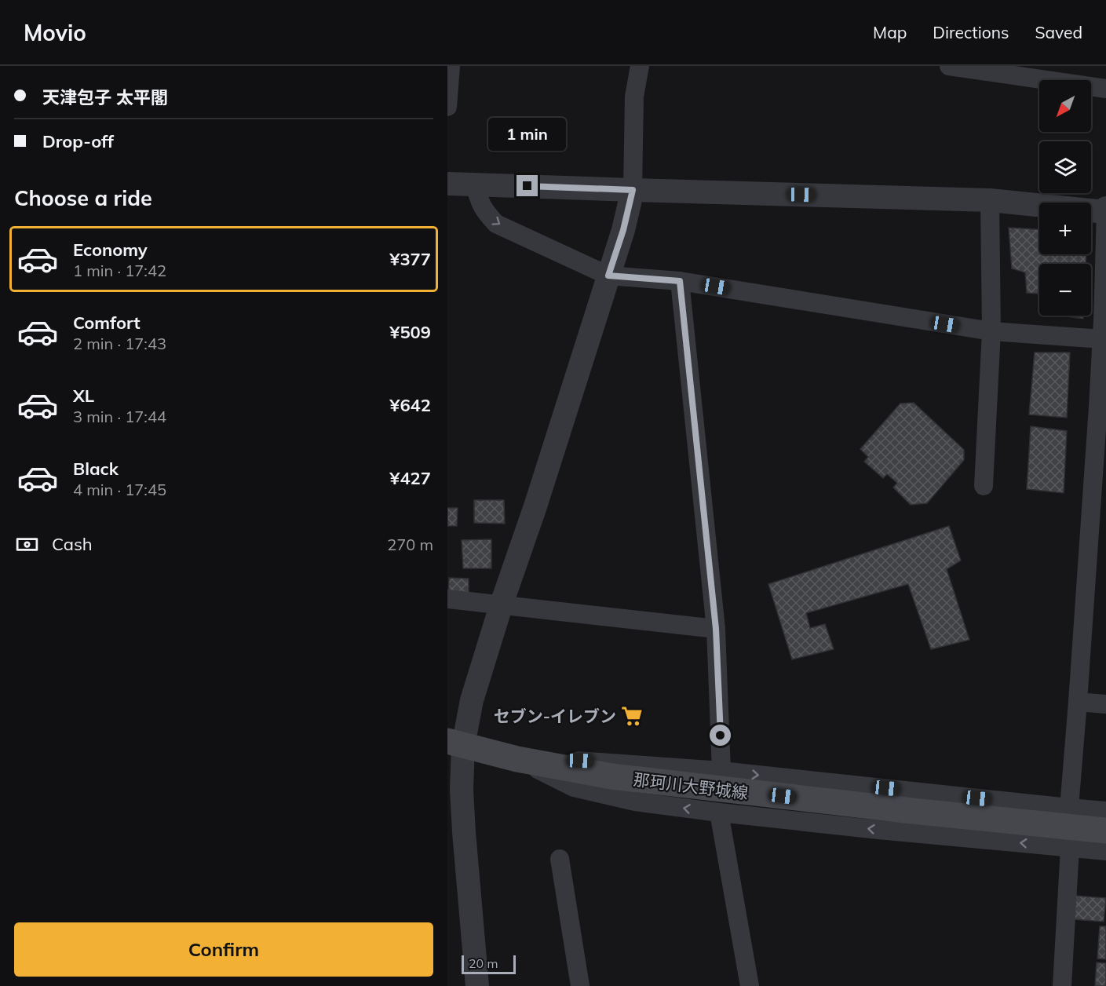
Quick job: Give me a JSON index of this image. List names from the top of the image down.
{
  "streets": {
    "main road": ["那珂川大野城線"]
  },
  "places": {
    "supermarket": ["セブン-イレブン"]
  },
  "scale_bar": "20 m",
  "north": "bottom left",
  "page": {
    "header": "Movio",
    "nav": ["Map", "Directions", "Saved"],
    "banner": ["天津包子 太平閣", "Drop-off"],
    "map_buttons": ["+", "−"],
    "bubble": "1 min",
    "heading": "Choose a ride",
    "list": [
      {
        "name": "Economy",
        "note": "1 min · 17:42",
        "value": "¥377"
      },
      {
        "name": "Comfort",
        "note": "2 min · 17:43",
        "value": "¥509"
      },
      {
        "name": "XL",
        "note": "3 min · 17:44",
        "value": "¥642"
      },
      {
        "name": "Black",
        "note": "4 min · 17:45",
        "value": "¥427"
      }
    ],
    "pay": ["Cash", "270 m"],
    "buttons": "Confirm",
    "scale": "20 m"
  }
}
